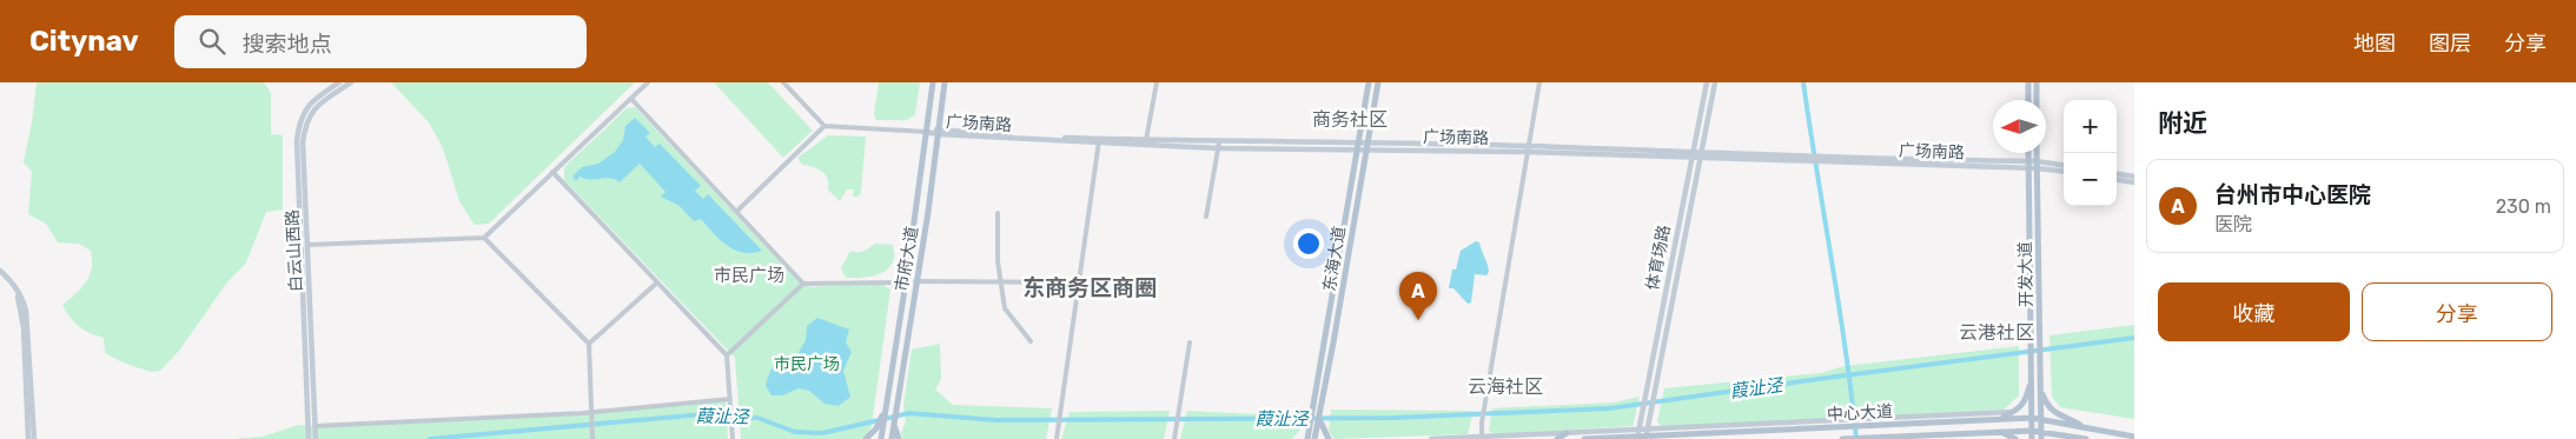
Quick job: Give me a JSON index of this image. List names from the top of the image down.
{
  "streets": {
    "main road": [
      "广场南路",
      "白云山西路",
      "体育场路",
      "市府大道",
      "东海大道",
      "开发大道",
      "中心大道"
    ]
  },
  "crossings": [
    ["广场南路", "体育场路"],
    ["广场南路", "市府大道"],
    ["广场南路", "东海大道"],
    ["广场南路", "开发大道"],
    ["体育场路", "中心大道"],
    ["开发大道", "中心大道"]
  ],
  "districts": [
    "商务社区",
    "市民广场",
    "东商务区商圈",
    "云港社区",
    "云海社区"
  ],
  "water": ["葭沚泾"],
  "parks": ["市民广场"],
  "north": "left",
  "page": {
    "header": "Citynav",
    "search": "搜索地点",
    "nav": ["地图", "图层", "分享"],
    "heading": "附近",
    "map_buttons": ["+", "−"],
    "list": [
      {
        "mark": "A",
        "name": "台州市中心医院",
        "note": "医院",
        "value": "230 m"
      }
    ],
    "buttons": ["收藏", "分享"],
    "pins": "A"
  }
}
